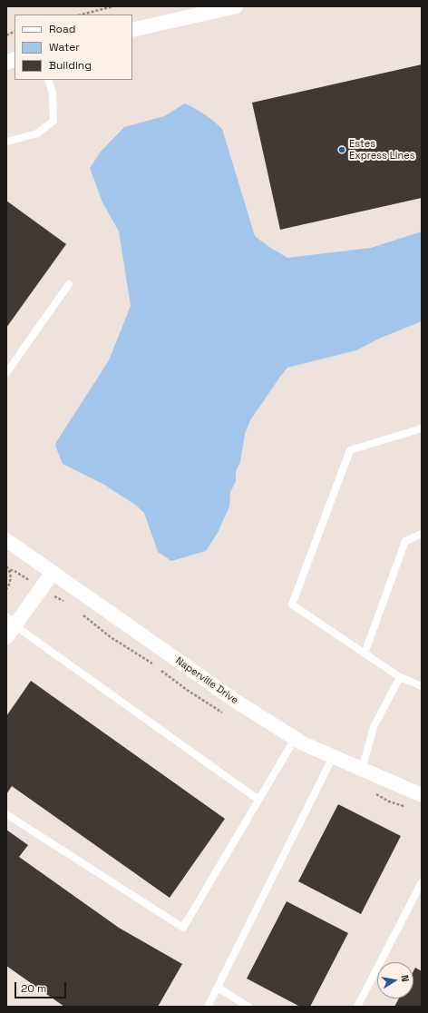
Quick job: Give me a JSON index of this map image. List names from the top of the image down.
{
  "streets": {
    "street": ["Naperville Drive"]
  },
  "places": ["Estes Express Lines"],
  "legend": ["Road", "Water", "Building"],
  "scale_bar": "20 m",
  "north": "right"
}
